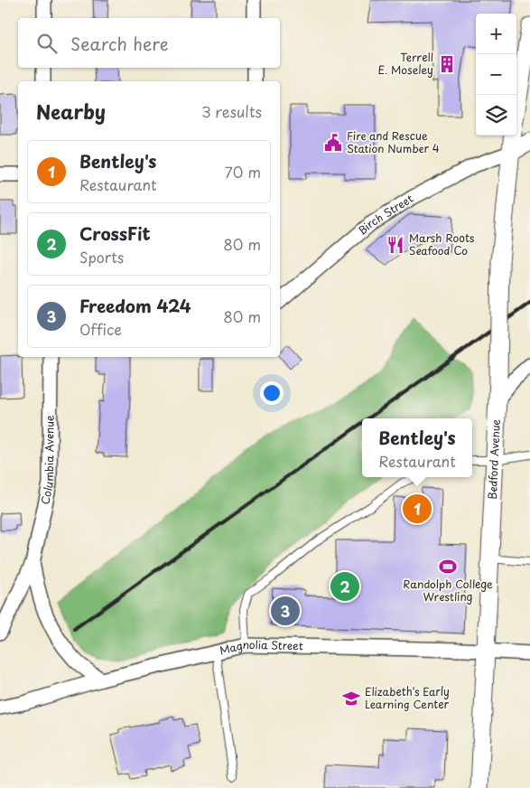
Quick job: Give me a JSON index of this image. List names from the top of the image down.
{
  "streets": {
    "street": [
      "Birch Street",
      "Columbia Avenue",
      "Bedford Avenue",
      "Magnolia Street"
    ]
  },
  "crossings": [
    ["Birch Street", "Bedford Avenue"],
    ["Columbia Avenue", "Magnolia Street"],
    ["Bedford Avenue", "Magnolia Street"]
  ],
  "places": {
    "building": ["Terrell E. Moseley"],
    "public building": ["Fire and Rescue Station Number 4"],
    "restaurant": ["Marsh Roots Seafood Co"],
    "sports": ["Randolph College Wrestling"],
    "school or university": ["Elizabeth's Early Learning Center"]
  },
  "page": {
    "map_buttons": ["+", "−"],
    "search": "Search here",
    "heading": ["Nearby", "3 results"],
    "list": [
      {
        "mark": "1",
        "name": "Bentley's",
        "note": "Restaurant",
        "value": "70 m"
      },
      {
        "mark": "2",
        "name": "CrossFit",
        "note": "Sports",
        "value": "80 m"
      },
      {
        "mark": "3",
        "name": "Freedom 424",
        "note": "Office",
        "value": "80 m"
      }
    ],
    "popup": ["Bentley's", "Restaurant"],
    "pins": ["1", "2", "3"]
  }
}
